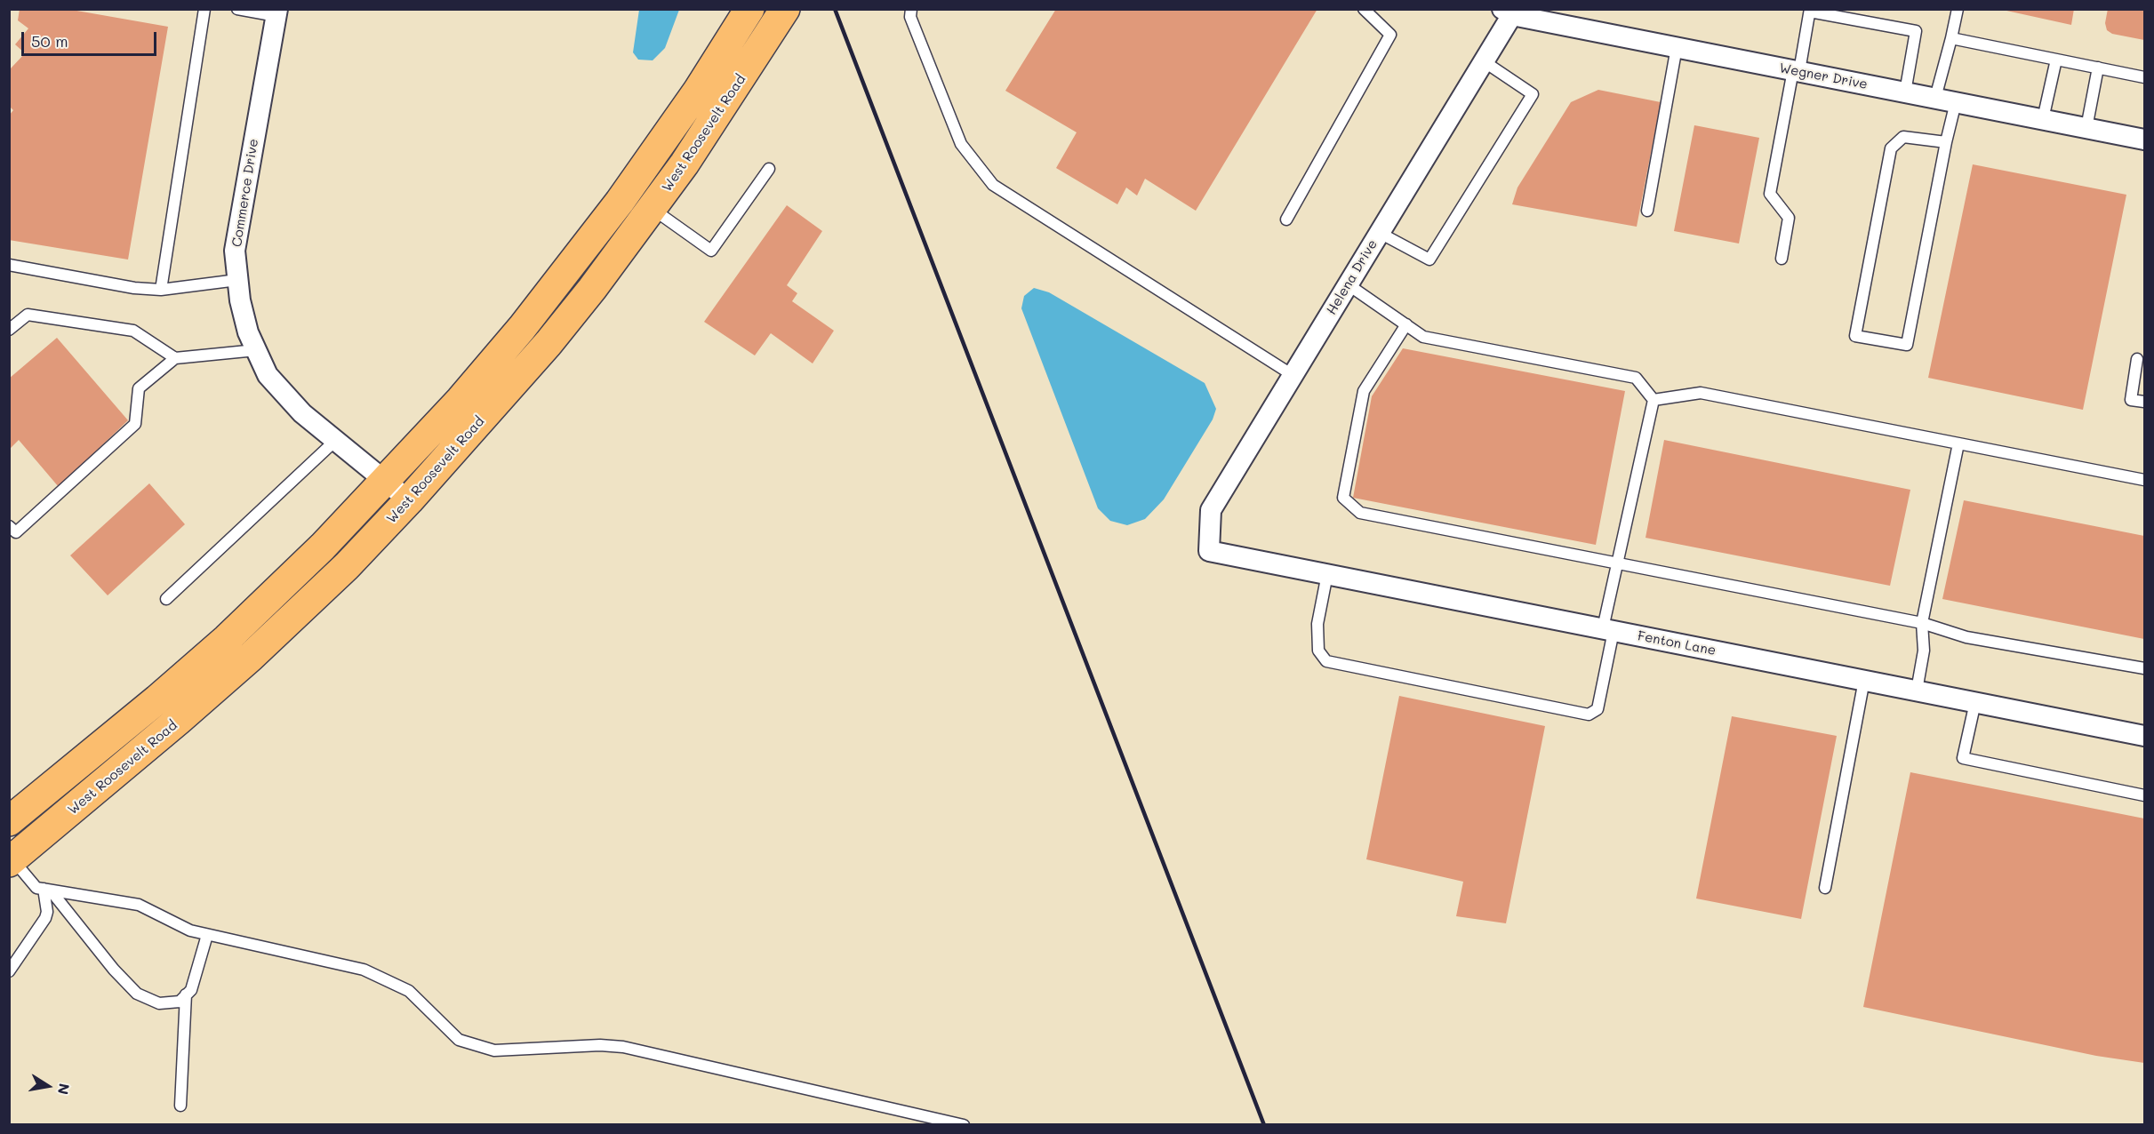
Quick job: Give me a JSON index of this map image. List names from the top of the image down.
{
  "streets": {
    "main road": ["West Roosevelt Road"],
    "street": [
      "Wegner Drive",
      "Commerce Drive",
      "Helena Drive",
      "Fenton Lane"
    ]
  },
  "crossings": [
    ["Wegner Drive", "Helena Drive"],
    ["West Roosevelt Road", "Commerce Drive"],
    ["Helena Drive", "Fenton Lane"]
  ],
  "scale_bar": "50 m",
  "north": "right"
}
